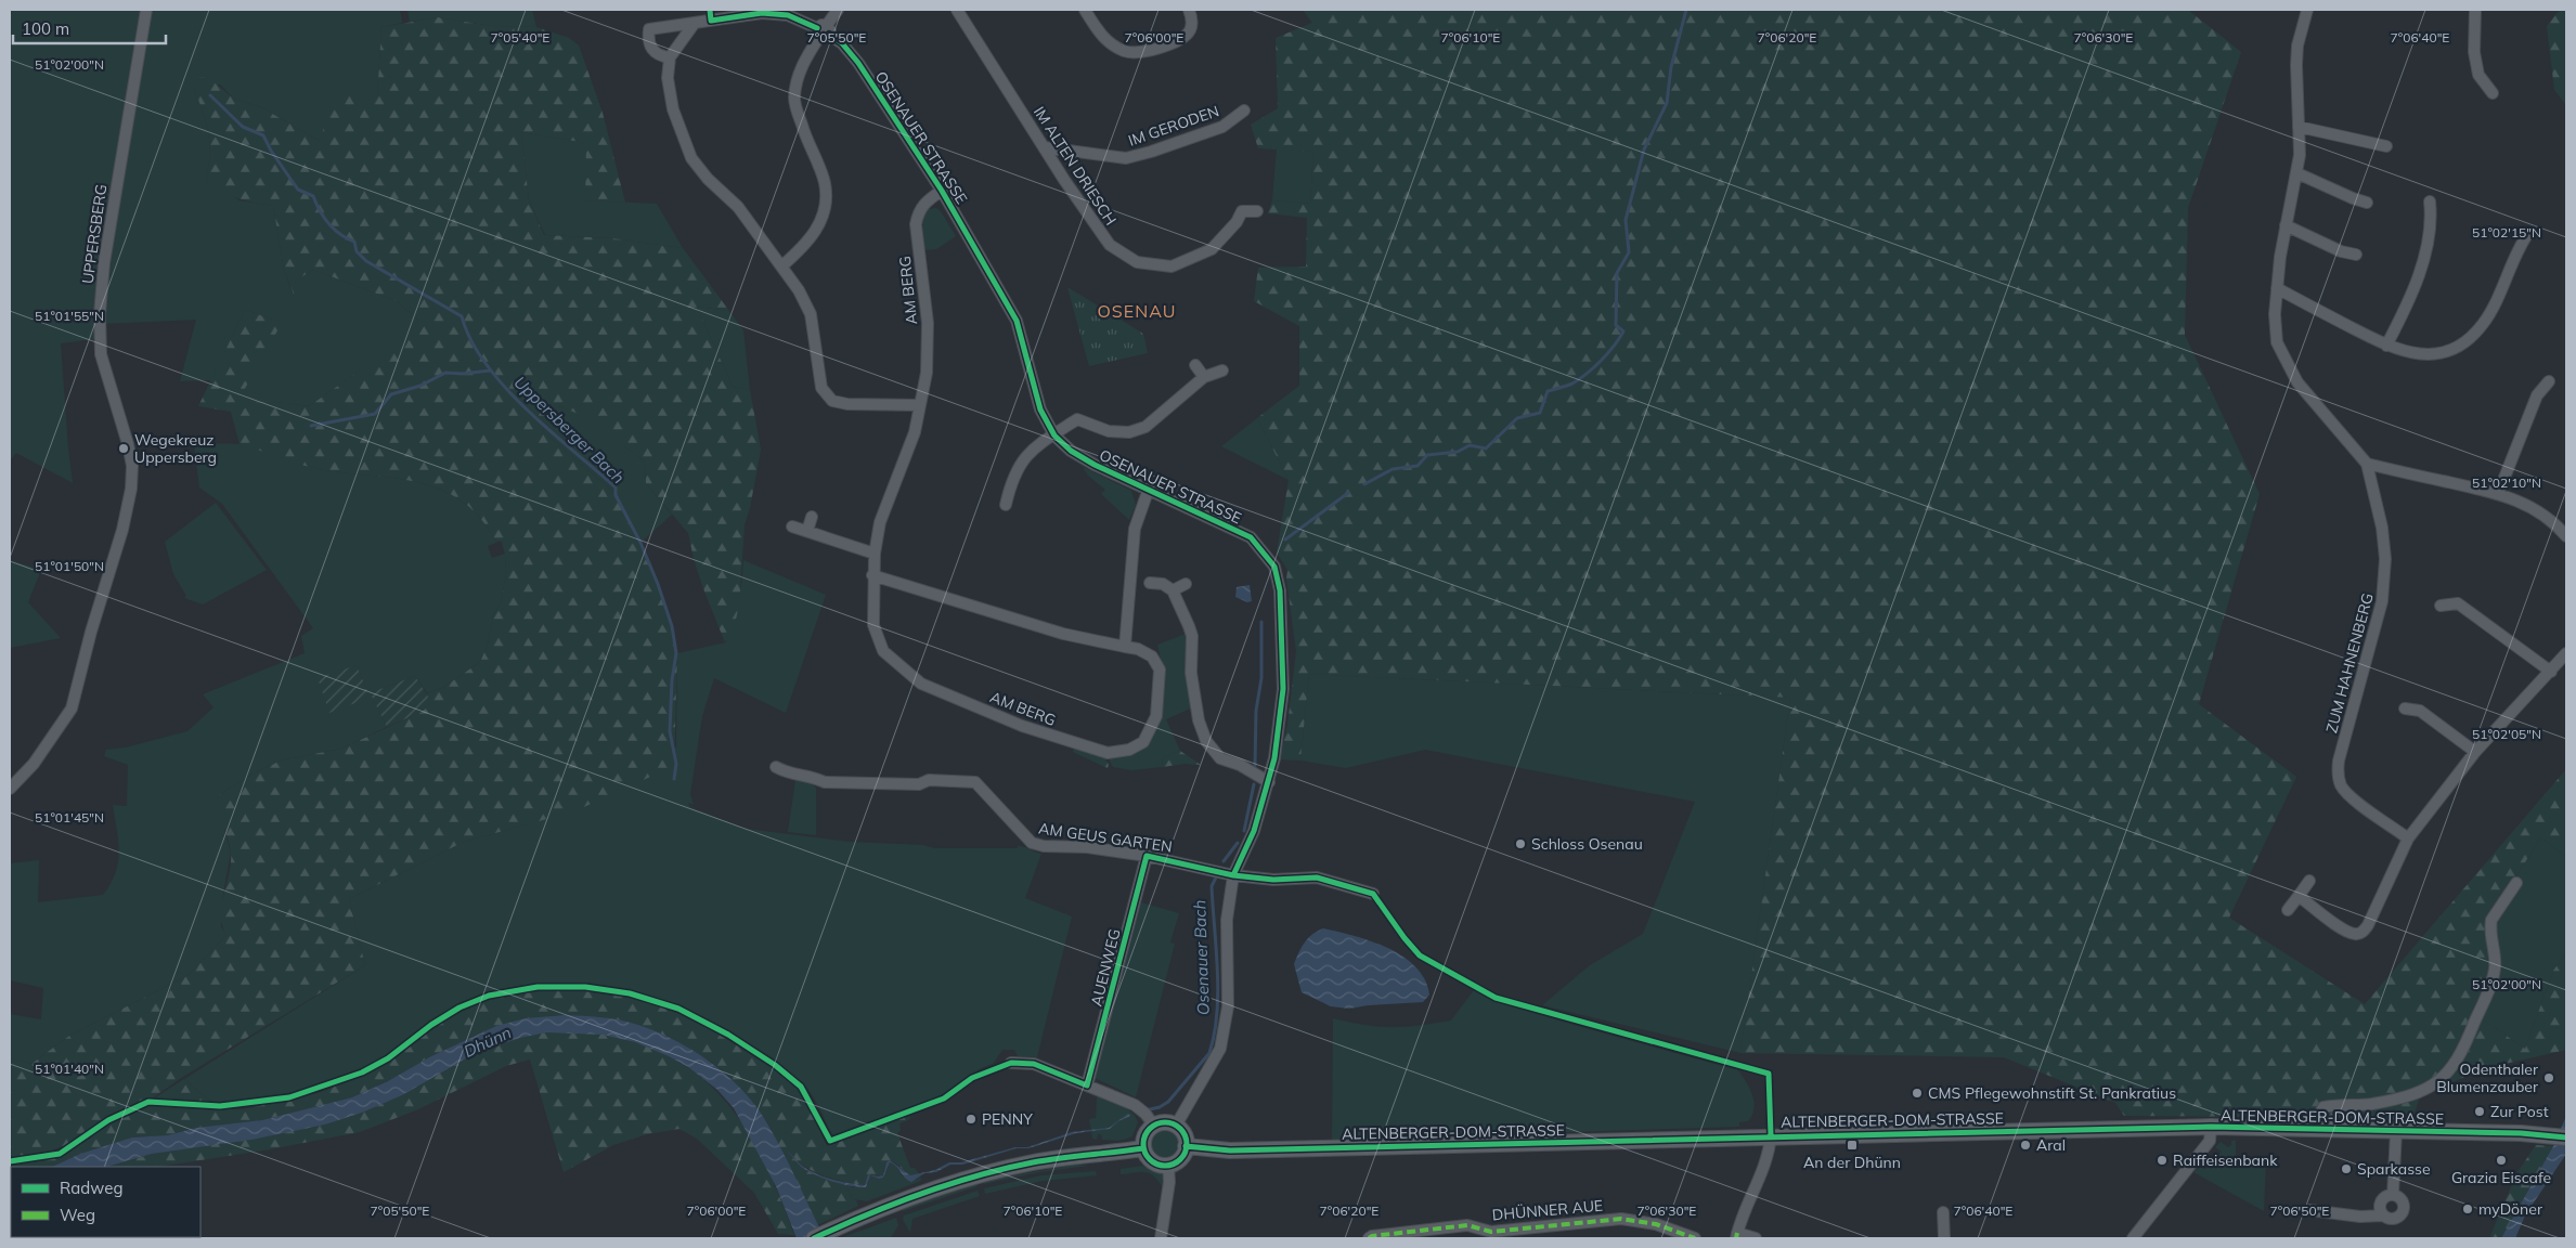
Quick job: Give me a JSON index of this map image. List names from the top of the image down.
{
  "streets": {
    "main road": ["ALTENBERGER-DOM-STRASSE"],
    "street": [
      "IM GERODEN",
      "OSENAUER STRASSE",
      "IM ALTEN DRIESCH",
      "UPPERSBERG",
      "AM BERG",
      "ZUM HAHNENBERG",
      "AM GEUS GARTEN",
      "AUENWEG",
      "DHÜNNER AUE"
    ]
  },
  "crossings": [
    ["IM GERODEN", "IM ALTEN DRIESCH"],
    ["OSENAUER STRASSE", "AM BERG"],
    ["OSENAUER STRASSE", "AM GEUS GARTEN"],
    ["OSENAUER STRASSE", "ALTENBERGER-DOM-STRASSE"],
    ["AM GEUS GARTEN", "AUENWEG"]
  ],
  "districts": ["OSENAU"],
  "water": ["Uppersberger Bach", "Osenauer Bach", "Dhünn"],
  "places": {
    "other": [
      "Wegekreuz Uppersberg",
      "Schloss Osenau",
      "Odenthaler Blumenzauber",
      "CMS Pflegewohnstift St. Pankratius",
      "Zur Post",
      "PENNY",
      "Aral",
      "Raiffeisenbank",
      "Grazia Eiscafe",
      "Sparkasse",
      "myDöner"
    ],
    "transit": ["An der Dhünn"]
  },
  "legend": ["Radweg", "Weg"],
  "scale_bar": "100 m",
  "coordinates": [
    "7°05'40\"E",
    "7°05'50\"E",
    "7°06'00\"E",
    "7°06'10\"E",
    "7°06'20\"E",
    "7°06'30\"E",
    "7°06'40\"E",
    "51°02'00\"N",
    "51°02'15\"N",
    "51°01'55\"N",
    "51°02'10\"N",
    "51°01'50\"N",
    "51°02'05\"N",
    "51°01'45\"N",
    "51°01'40\"N",
    "7°06'50\"E"
  ]
}
